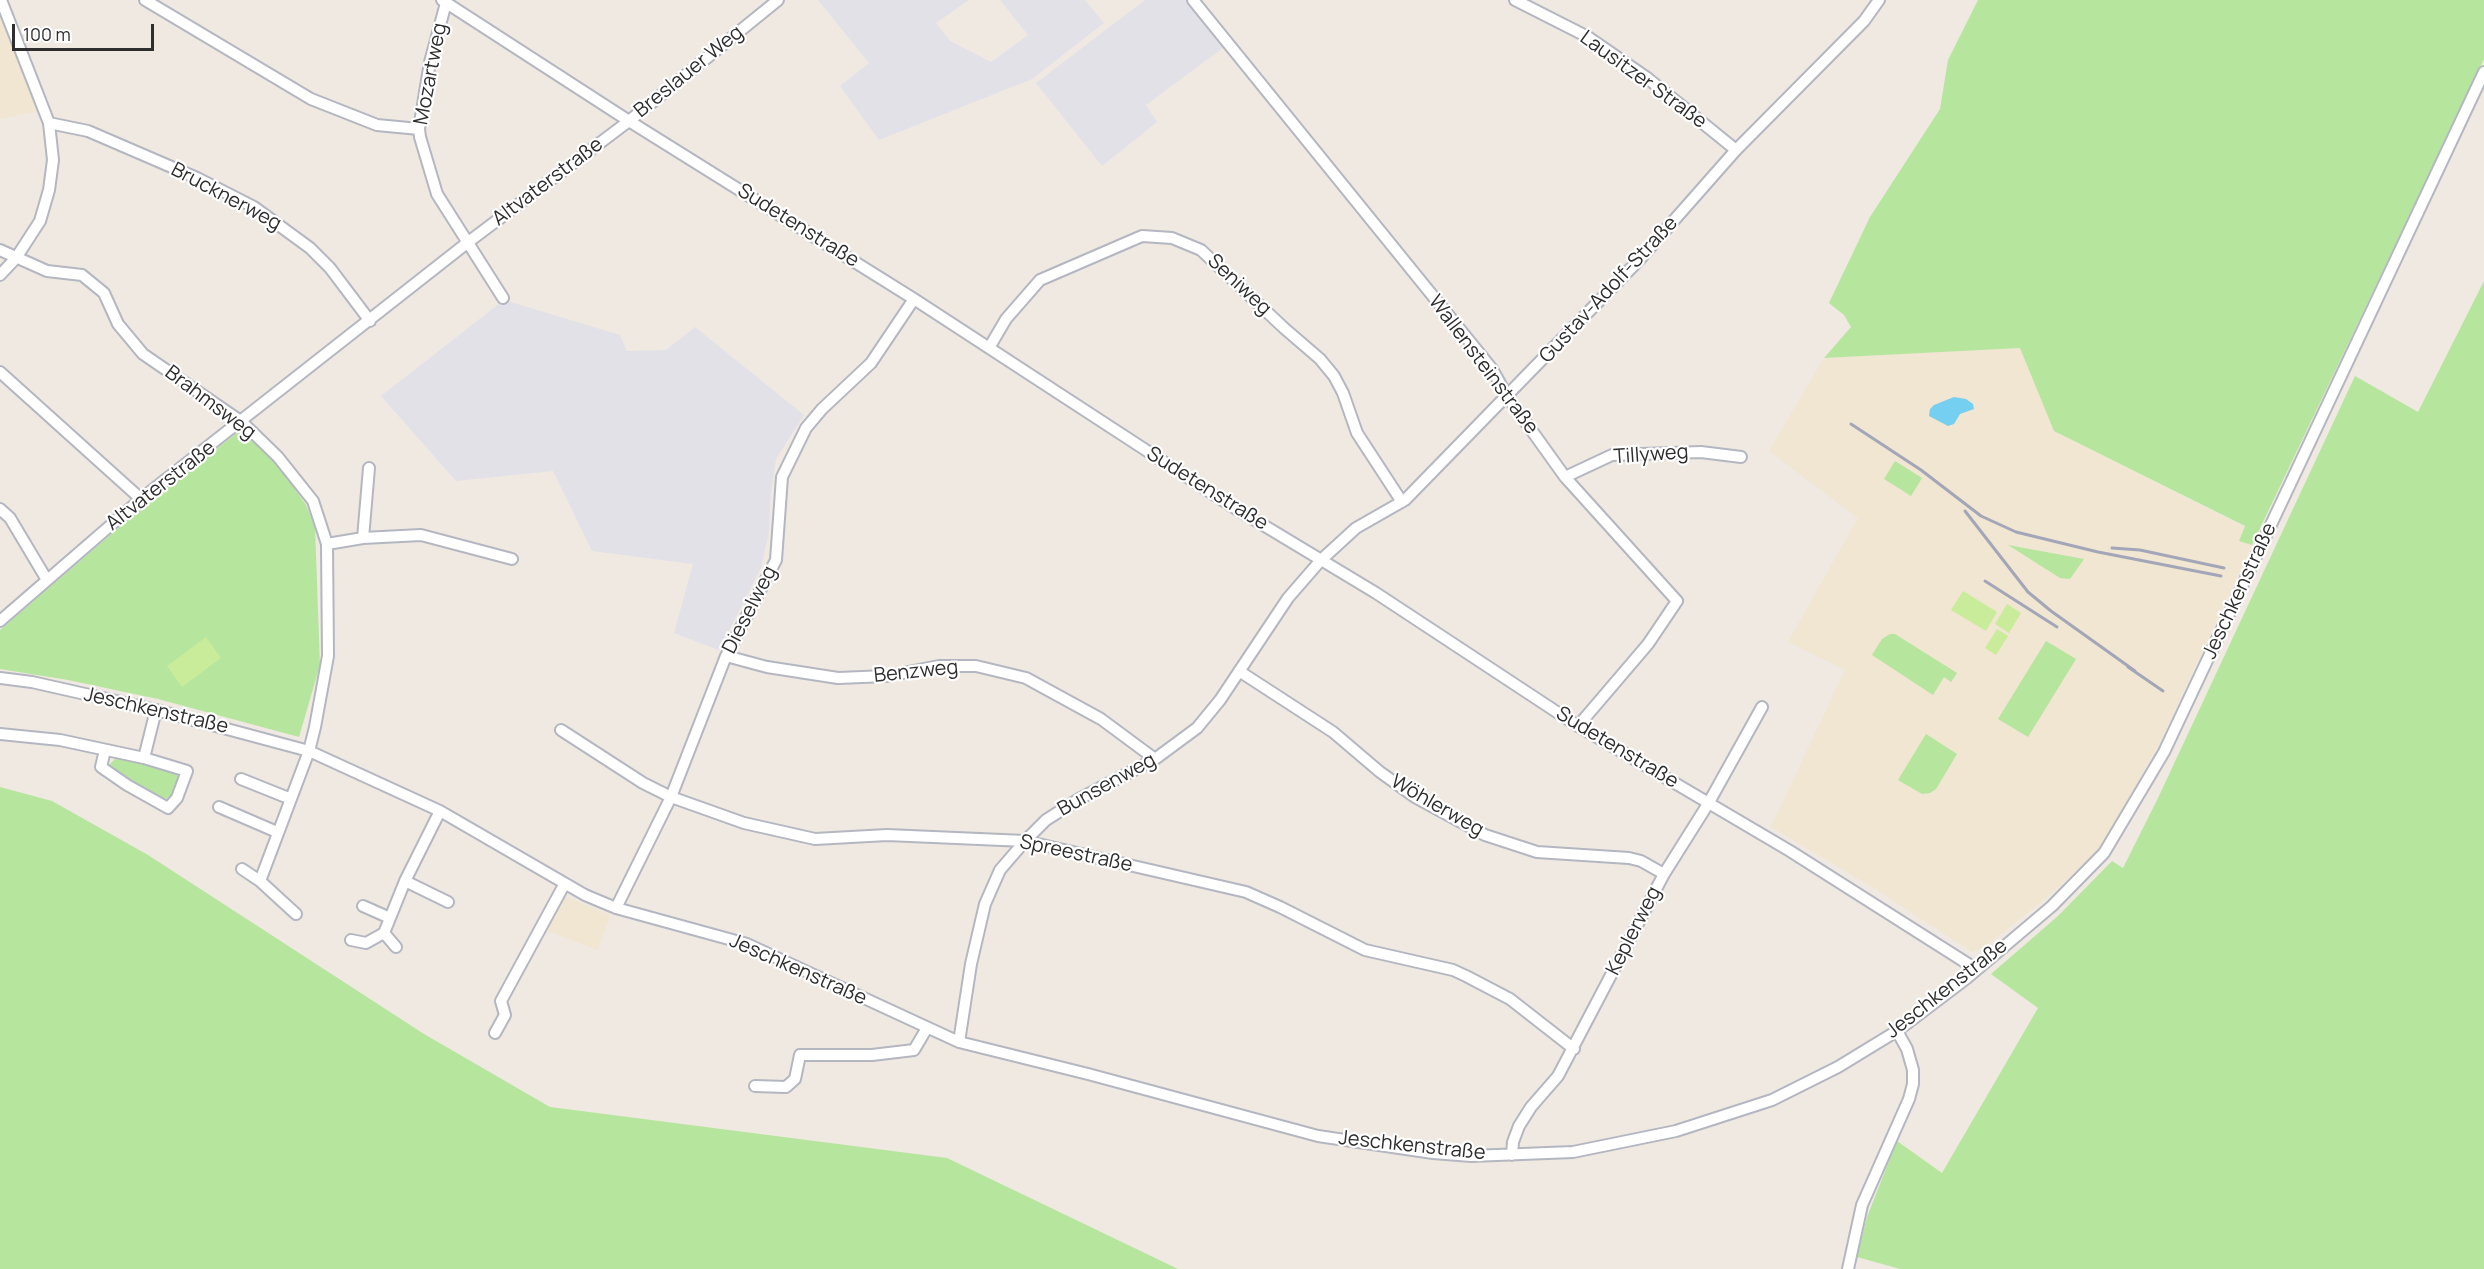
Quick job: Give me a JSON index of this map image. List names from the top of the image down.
{
  "streets": {
    "street": [
      "Breslauer Weg",
      "Mozartweg",
      "Lausitzer Straße",
      "Altvaterstraße",
      "Brucknerweg",
      "Sudetenstraße",
      "Seniweg",
      "Gustav-Adolf-Straße",
      "Wallensteinstraße",
      "Brahmsweg",
      "Tillyweg",
      "Jeschkenstraße",
      "Dieselweg",
      "Benzweg",
      "Bunsenweg",
      "Wöhlerweg",
      "Spreestraße",
      "Keplerweg"
    ]
  },
  "crossings": [
    ["Breslauer Weg", "Altvaterstraße"],
    ["Breslauer Weg", "Sudetenstraße"],
    ["Mozartweg", "Altvaterstraße"],
    ["Mozartweg", "Sudetenstraße"],
    ["Lausitzer Straße", "Gustav-Adolf-Straße"],
    ["Altvaterstraße", "Brucknerweg"],
    ["Altvaterstraße", "Sudetenstraße"],
    ["Altvaterstraße", "Brahmsweg"],
    ["Sudetenstraße", "Seniweg"],
    ["Sudetenstraße", "Gustav-Adolf-Straße"],
    ["Sudetenstraße", "Wallensteinstraße"],
    ["Sudetenstraße", "Jeschkenstraße"],
    ["Sudetenstraße", "Dieselweg"],
    ["Sudetenstraße", "Bunsenweg"],
    ["Sudetenstraße", "Keplerweg"],
    ["Seniweg", "Gustav-Adolf-Straße"],
    ["Gustav-Adolf-Straße", "Wallensteinstraße"],
    ["Gustav-Adolf-Straße", "Bunsenweg"],
    ["Wallensteinstraße", "Tillyweg"],
    ["Brahmsweg", "Jeschkenstraße"],
    ["Jeschkenstraße", "Dieselweg"],
    ["Jeschkenstraße", "Bunsenweg"],
    ["Jeschkenstraße", "Keplerweg"],
    ["Dieselweg", "Benzweg"],
    ["Dieselweg", "Spreestraße"],
    ["Benzweg", "Bunsenweg"],
    ["Bunsenweg", "Wöhlerweg"],
    ["Bunsenweg", "Spreestraße"],
    ["Wöhlerweg", "Keplerweg"],
    ["Spreestraße", "Keplerweg"]
  ],
  "scale_bar": "100 m"
}
